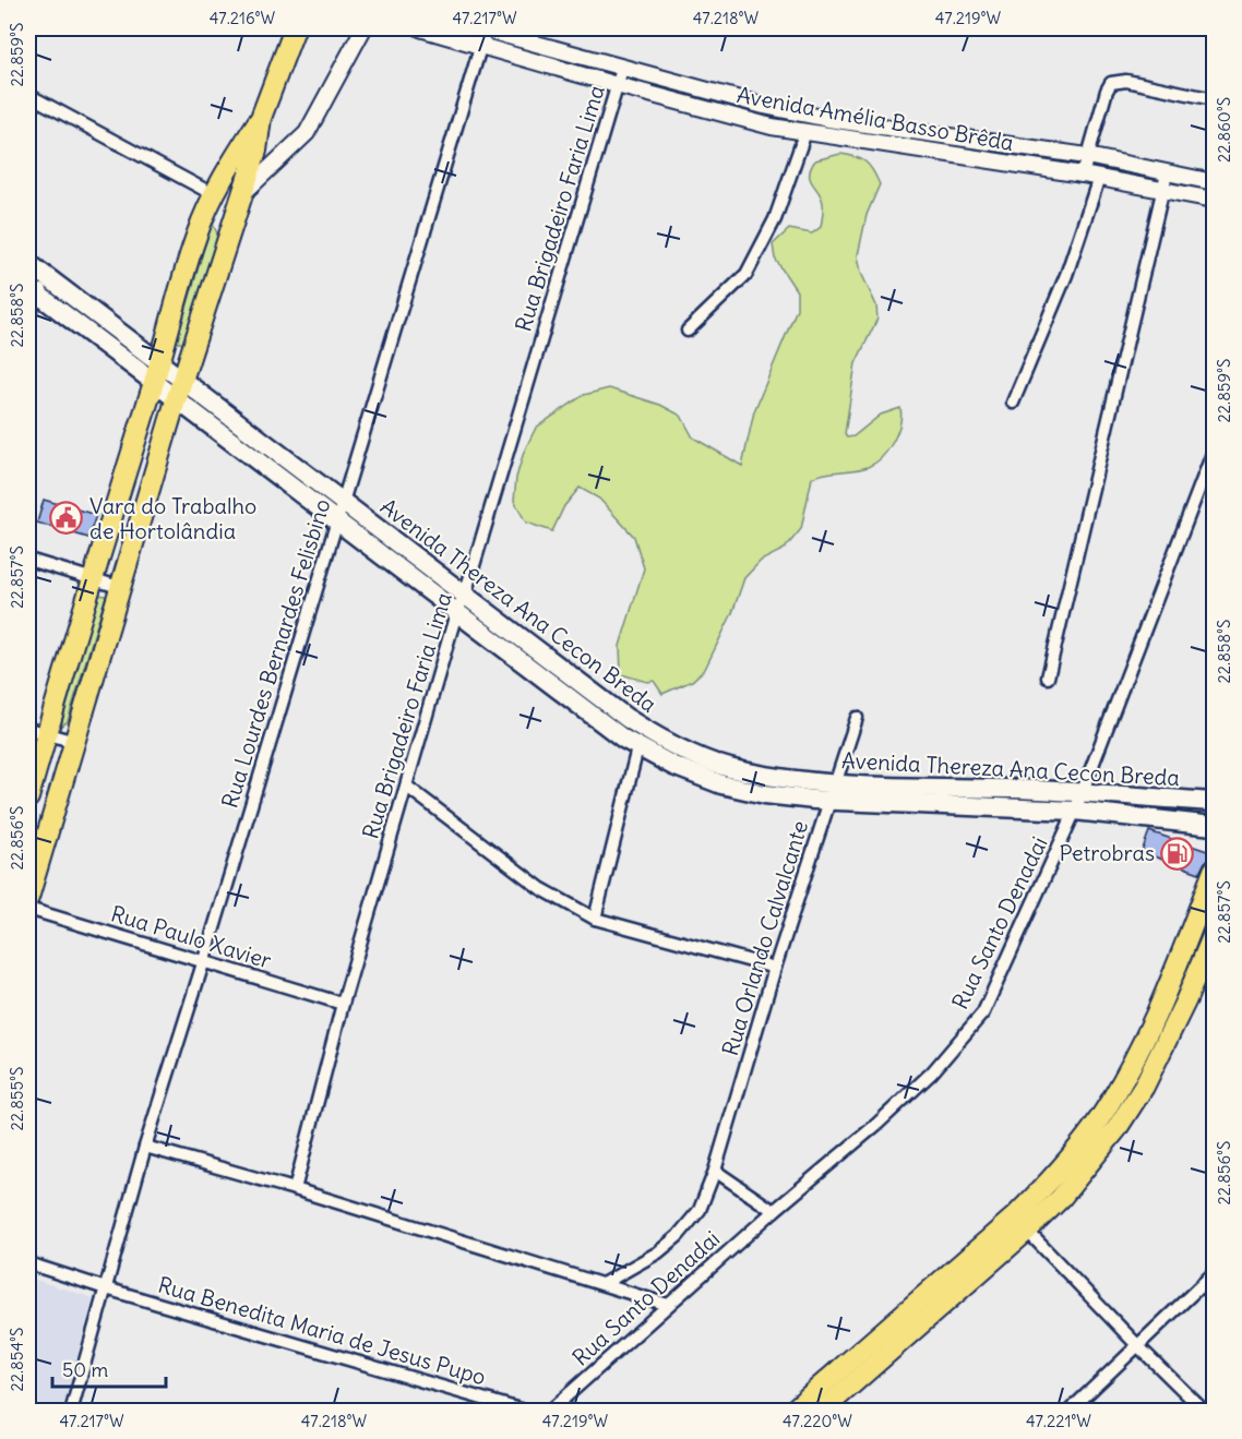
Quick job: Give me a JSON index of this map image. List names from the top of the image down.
{
  "streets": {
    "main road": ["Avenida Thereza Ana Cecon Breda"],
    "street": [
      "Avenida Amélia Basso Brêda",
      "Rua Brigadeiro Faria Lima",
      "Rua Lourdes Bernardes Felisbino",
      "Rua Santo Denadai",
      "Rua Paulo Xavier",
      "Rua Orlando Calvalcante",
      "Rua Benedita Maria de Jesus Pupo"
    ]
  },
  "crossings": [
    ["Avenida Amélia Basso Brêda", "Rua Brigadeiro Faria Lima"],
    ["Avenida Amélia Basso Brêda", "Rua Lourdes Bernardes Felisbino"],
    ["Rua Brigadeiro Faria Lima", "Avenida Thereza Ana Cecon Breda"],
    ["Rua Brigadeiro Faria Lima", "Rua Paulo Xavier"],
    ["Avenida Thereza Ana Cecon Breda", "Rua Lourdes Bernardes Felisbino"],
    ["Avenida Thereza Ana Cecon Breda", "Rua Santo Denadai"],
    ["Avenida Thereza Ana Cecon Breda", "Rua Orlando Calvalcante"],
    ["Rua Lourdes Bernardes Felisbino", "Rua Paulo Xavier"],
    ["Rua Lourdes Bernardes Felisbino", "Rua Benedita Maria de Jesus Pupo"]
  ],
  "places": {
    "public building": ["Vara do Trabalho de Hortolândia"],
    "fuel station": ["Petrobras"]
  },
  "scale_bar": "50 m",
  "coordinates": [
    "47.216°W",
    "47.217°W",
    "47.218°W",
    "47.219°W",
    "22.859°S",
    "22.860°S",
    "22.858°S",
    "22.857°S",
    "22.856°S",
    "22.855°S",
    "22.854°S",
    "47.220°W",
    "47.221°W"
  ]
}
